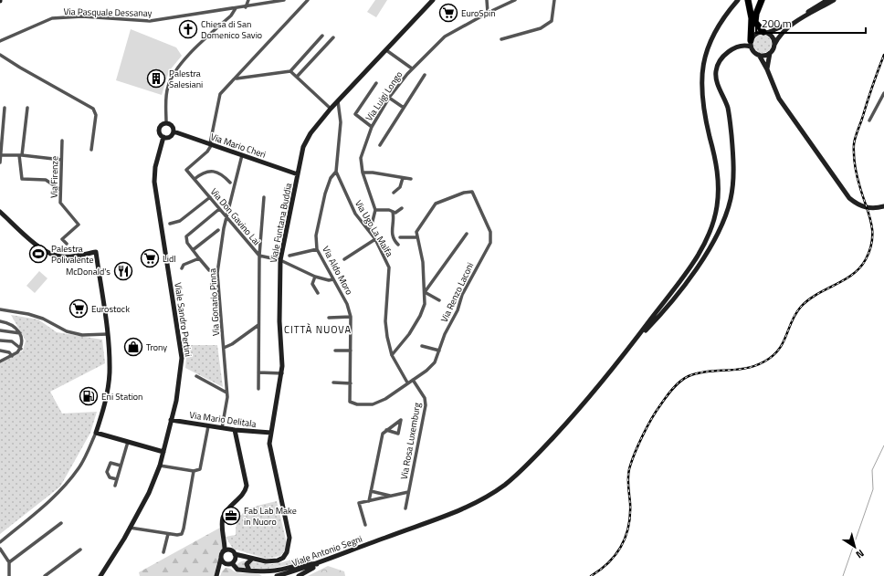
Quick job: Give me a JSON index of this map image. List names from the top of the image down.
{
  "streets": {
    "main road": [
      "Via Mario Cheri",
      "Viale Funtana Buddia",
      "Viale Sandro Pertini",
      "Via Mario Delitala",
      "Viale Antonio Segni"
    ],
    "street": [
      "Via Pasquale Dessanay",
      "Via Luigi Longo",
      "Via Firenze",
      "Via Don Gavino Lai",
      "Via Ugo La Malfa",
      "Via Aldo Moro",
      "Via Renzo Laconi",
      "Via Gonario Pinna",
      "Via Rosa Luxemburg"
    ]
  },
  "crossings": [
    ["Via Mario Cheri", "Via Don Gavino Lai"],
    ["Via Mario Cheri", "Viale Funtana Buddia"],
    ["Via Mario Cheri", "Via Gonario Pinna"],
    ["Via Mario Cheri", "Viale Sandro Pertini"],
    ["Via Don Gavino Lai", "Viale Funtana Buddia"],
    ["Via Don Gavino Lai", "Via Aldo Moro"],
    ["Via Don Gavino Lai", "Via Gonario Pinna"],
    ["Viale Funtana Buddia", "Via Ugo La Malfa"],
    ["Viale Funtana Buddia", "Via Mario Delitala"],
    ["Via Ugo La Malfa", "Via Aldo Moro"],
    ["Via Gonario Pinna", "Via Mario Delitala"],
    ["Viale Sandro Pertini", "Via Mario Delitala"]
  ],
  "districts": ["CITTÀ NUOVA"],
  "places": {
    "supermarket": ["EuroSpin", "Lidl", "Eurostock"],
    "church": ["Chiesa di San Domenico Savio"],
    "building": ["Palestra Salesiani"],
    "sports": ["Palestra Polivalente"],
    "restaurant": ["McDonald's"],
    "shop": ["Trony"],
    "fuel station": ["Eni Station"],
    "office": ["Fab Lab Make in Nuoro"]
  },
  "scale_bar": "200 m",
  "north": "bottom right"
}
